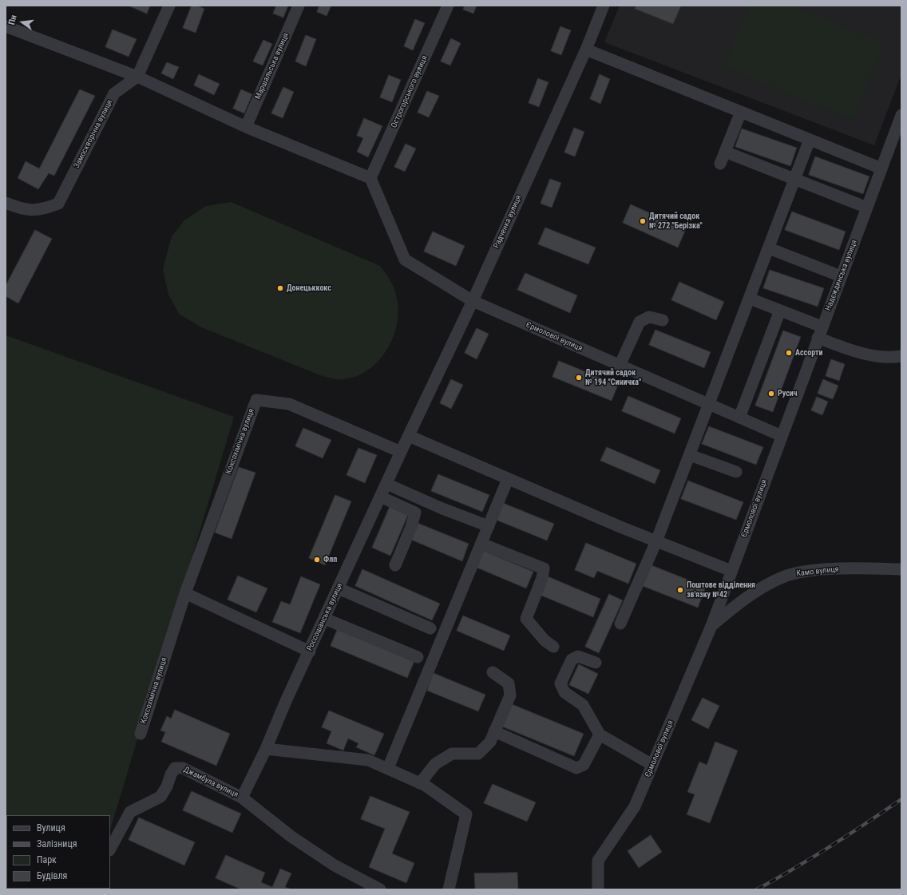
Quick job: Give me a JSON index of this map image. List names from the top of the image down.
{
  "streets": {
    "street": [
      "Маршальська вулиця",
      "Острогорського вулиця",
      "Замоскворічна вулиця",
      "Радченка вулиця",
      "Надєждинська вулиця",
      "Єрмолової вулиця",
      "Коксохімічна вулиця",
      "Камо вулиця",
      "Россошанська вулиця",
      "Джамбула вулиця"
    ]
  },
  "crossings": [
    ["Острогорського вулиця", "Єрмолової вулиця"],
    ["Радченка вулиця", "Єрмолової вулиця"],
    ["Радченка вулиця", "Россошанська вулиця"],
    ["Надєждинська вулиця", "Єрмолової вулиця"],
    ["Єрмолової вулиця", "Камо вулиця"],
    ["Коксохімічна вулиця", "Россошанська вулиця"],
    ["Россошанська вулиця", "Джамбула вулиця"]
  ],
  "places": [
    "Дитячий садок № 272 \"Берізка\"",
    "Донецьккокс",
    "Ассорти",
    "Дитячий садок № 194 \"Синичка\"",
    "Русич",
    "Флп",
    "Поштове відділення зв'язку №42"
  ],
  "legend": [
    "Вулиця",
    "Залізниця",
    "Парк",
    "Будівля"
  ],
  "north": "left"
}
